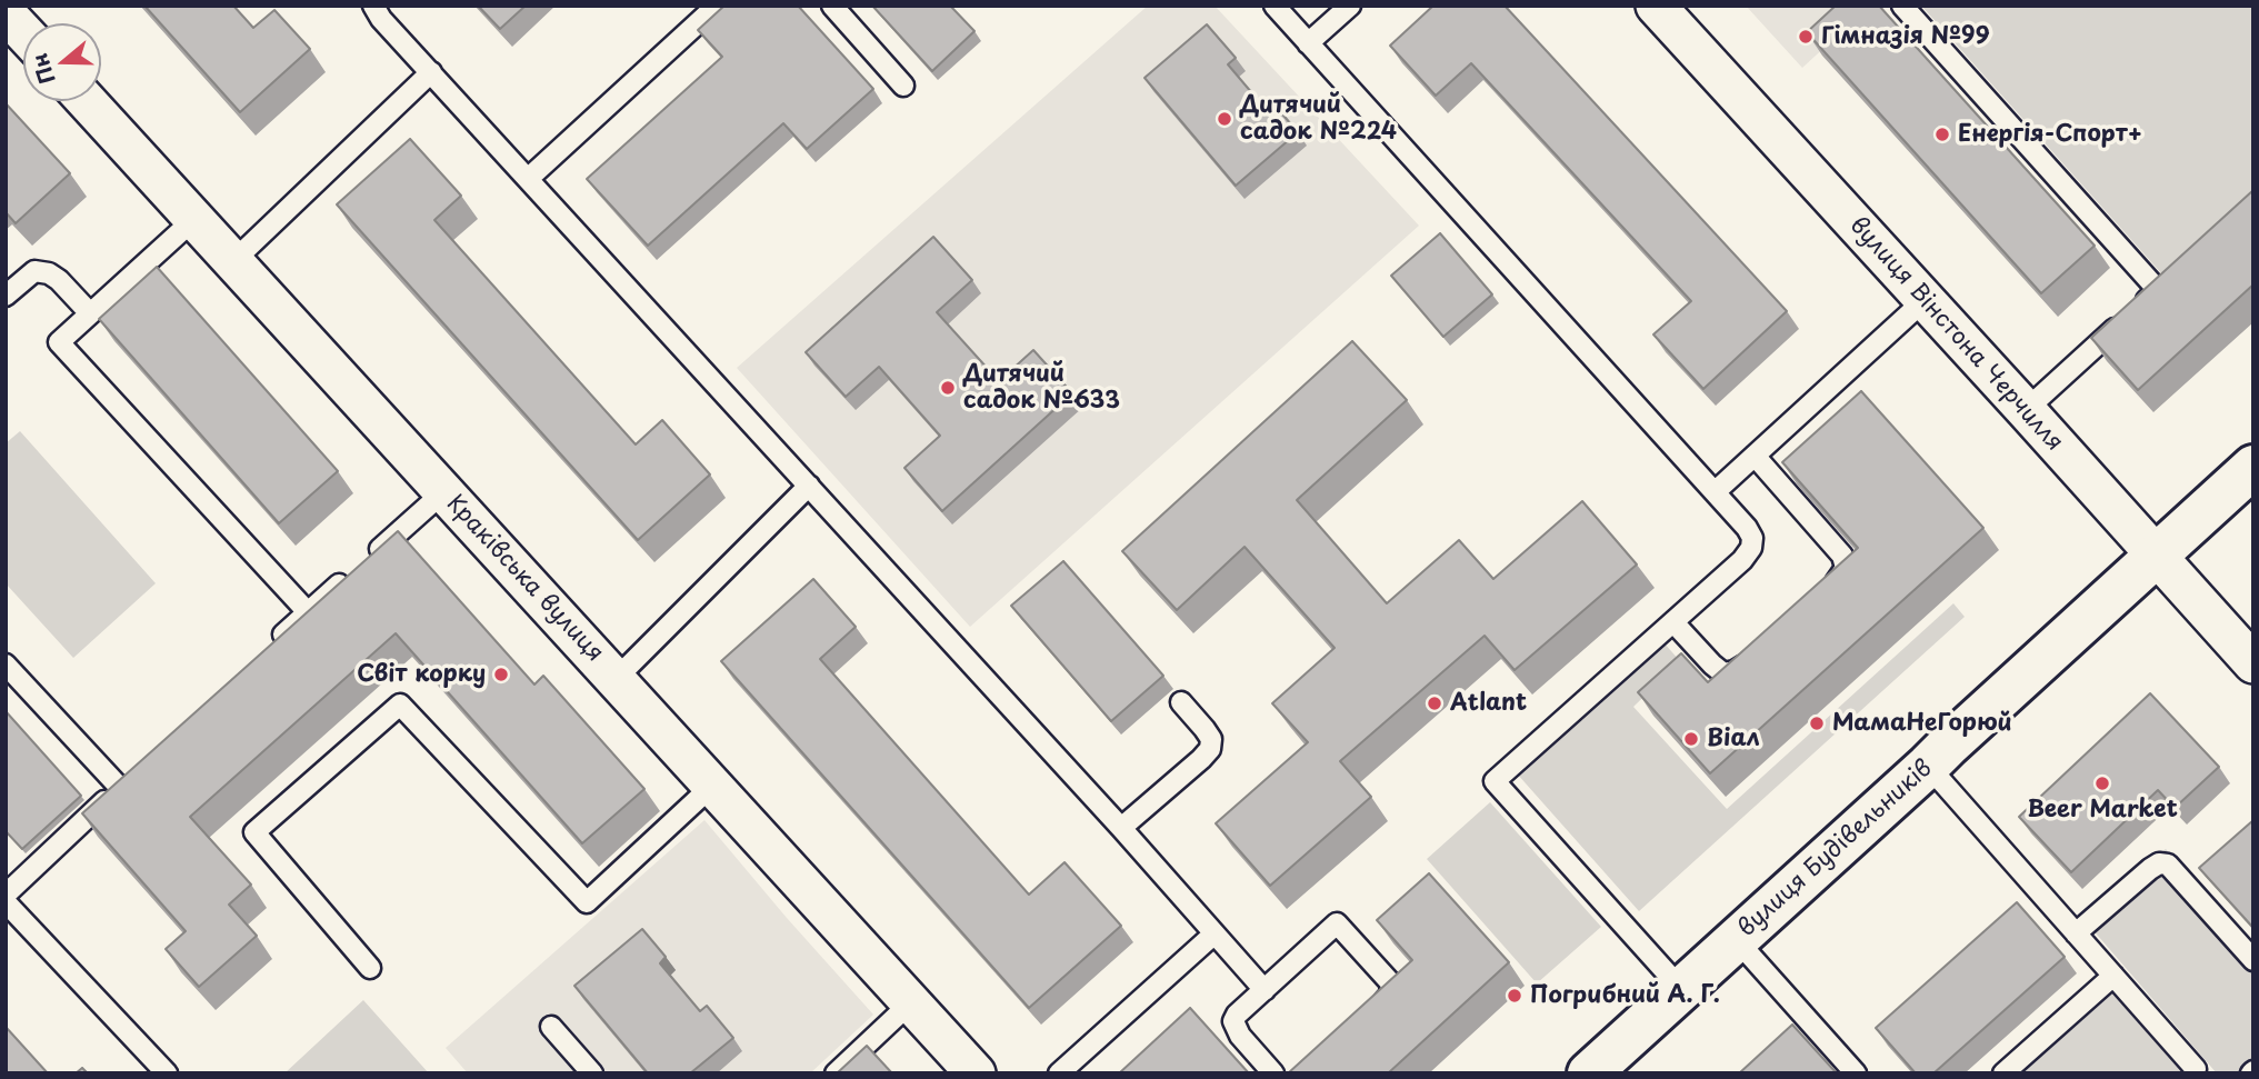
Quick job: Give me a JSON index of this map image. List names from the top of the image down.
{
  "streets": {
    "main road": ["вулиця Будівельників"],
    "street": ["вулиця Вінстона Черчилля", "Краківська вулиця"]
  },
  "crossings": [
    ["вулиця Вінстона Черчилля", "вулиця Будівельників"]
  ],
  "places": [
    "Гімназія №99",
    "Дитячий садок №224",
    "Енергія-Спорт+",
    "Дитячий садок №633",
    "Світ корку",
    "Atlant",
    "МамаНеГорюй",
    "Віал",
    "Beer Market",
    "Погрибний А. Г."
  ],
  "north": "left"
}
